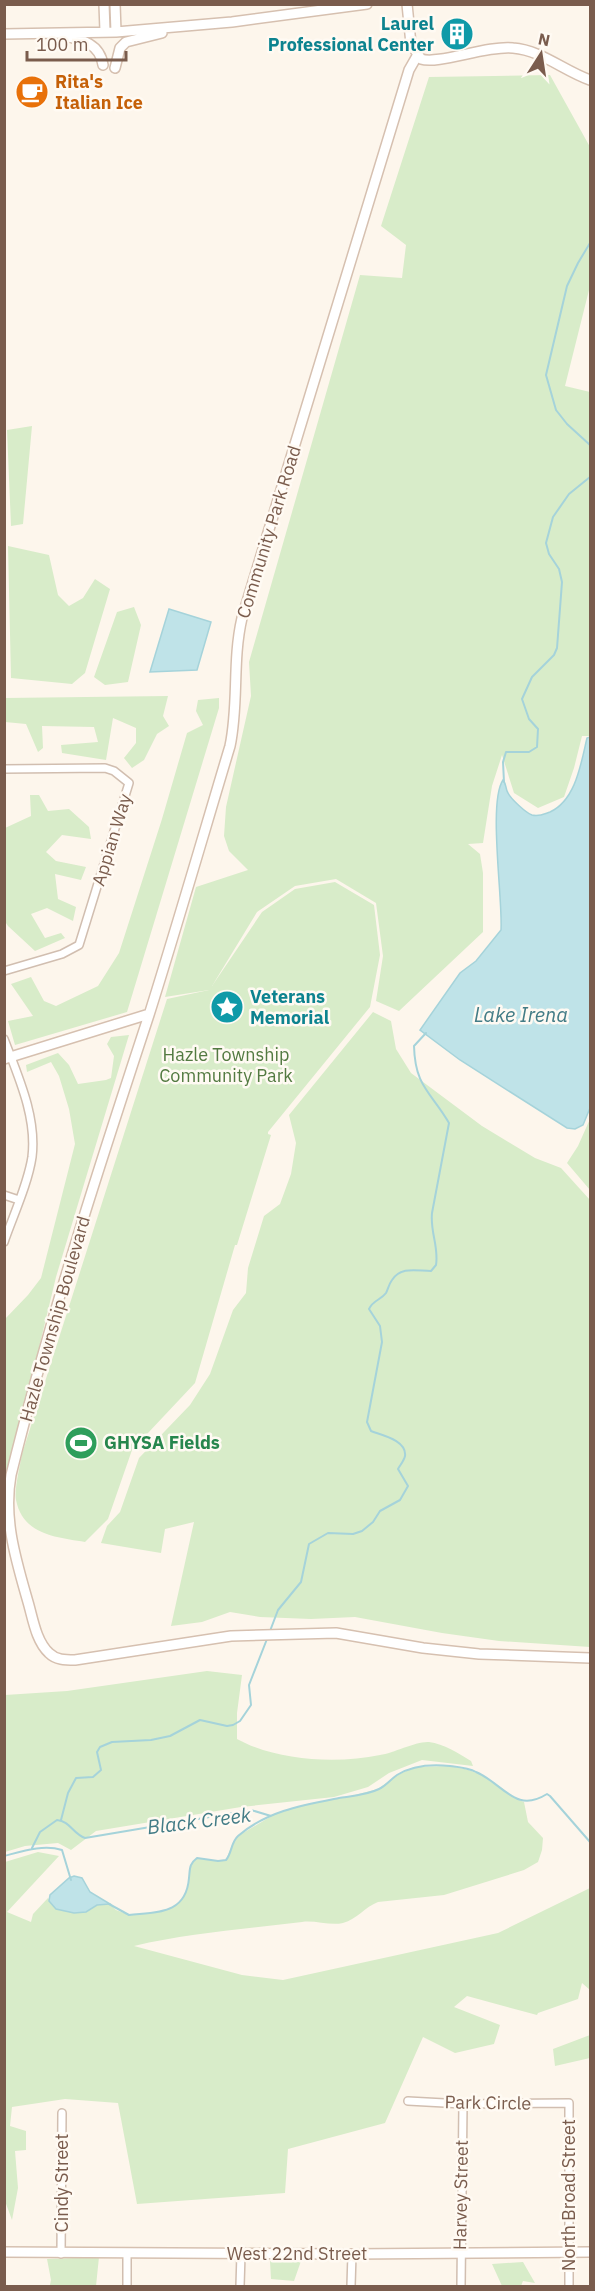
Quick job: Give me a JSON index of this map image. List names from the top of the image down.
{
  "streets": {
    "street": [
      "Community Park Road",
      "Appian Way",
      "Hazle Township Boulevard",
      "Park Circle",
      "Cindy Street",
      "Harvey Street",
      "North Broad Street",
      "West 22nd Street"
    ]
  },
  "crossings": [
    ["Community Park Road", "Hazle Township Boulevard"],
    ["Park Circle", "Harvey Street"],
    ["Park Circle", "North Broad Street"],
    ["Cindy Street", "West 22nd Street"],
    ["Harvey Street", "West 22nd Street"],
    ["North Broad Street", "West 22nd Street"]
  ],
  "water": ["Lake Irena", "Black Creek"],
  "parks": ["Hazle Township Community Park"],
  "places": {
    "building": ["Laurel Professional Center"],
    "cafe": ["Rita's Italian Ice"],
    "place": ["Veterans Memorial"],
    "sports": ["GHYSA Fields"]
  },
  "scale_bar": "100 m",
  "north": "top"
}
